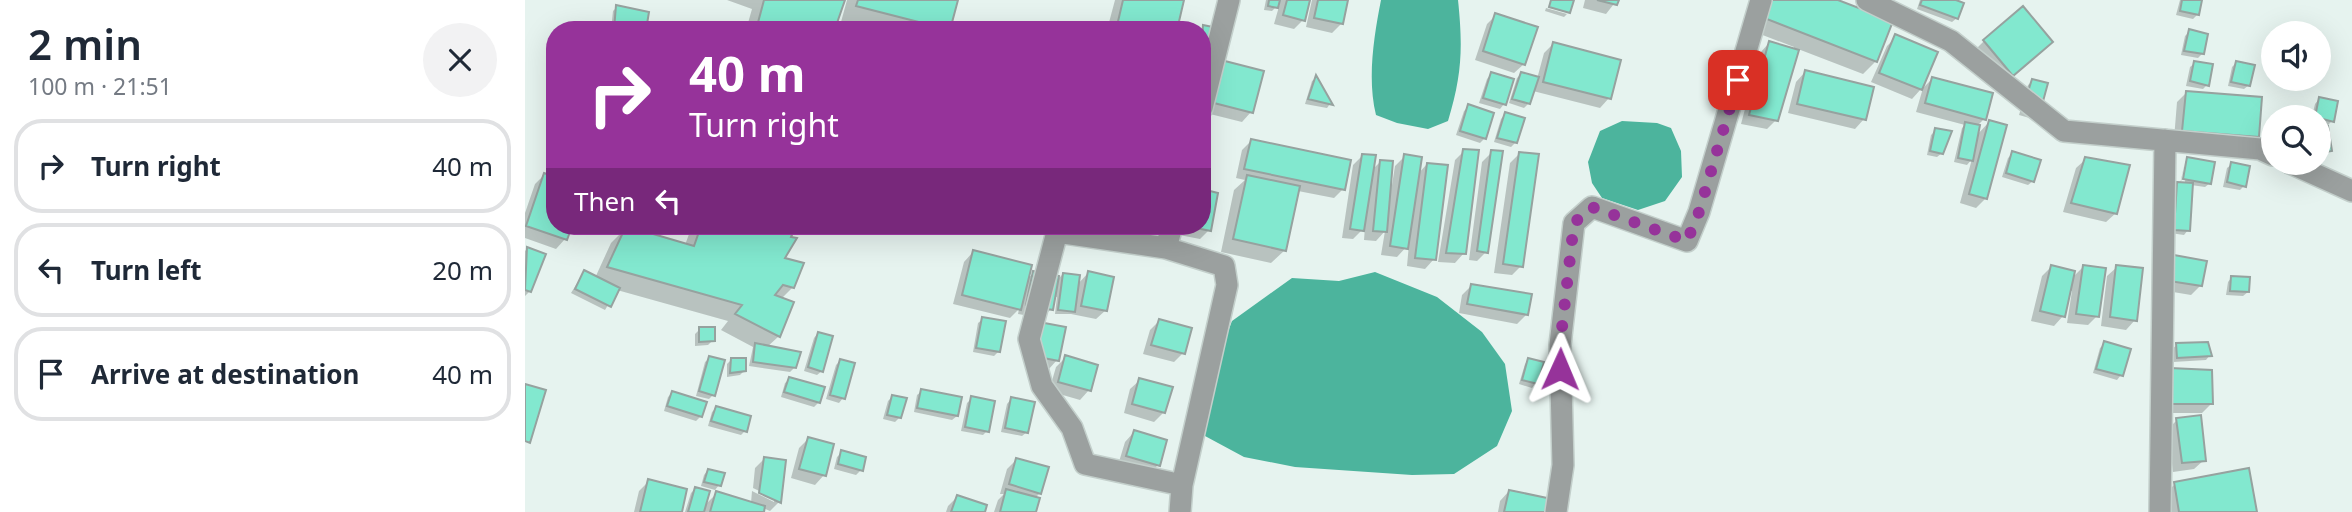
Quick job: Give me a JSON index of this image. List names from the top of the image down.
{
  "page": {
    "heading": ["2 min", "100 m · 21:51"],
    "turn": ["40 m", "Turn right"],
    "list": [
      {
        "name": "Turn right",
        "value": "40 m"
      },
      {
        "name": "Turn left",
        "value": "20 m"
      },
      {
        "name": "Arrive at destination",
        "value": "40 m"
      }
    ],
    "then": "Then"
  }
}
